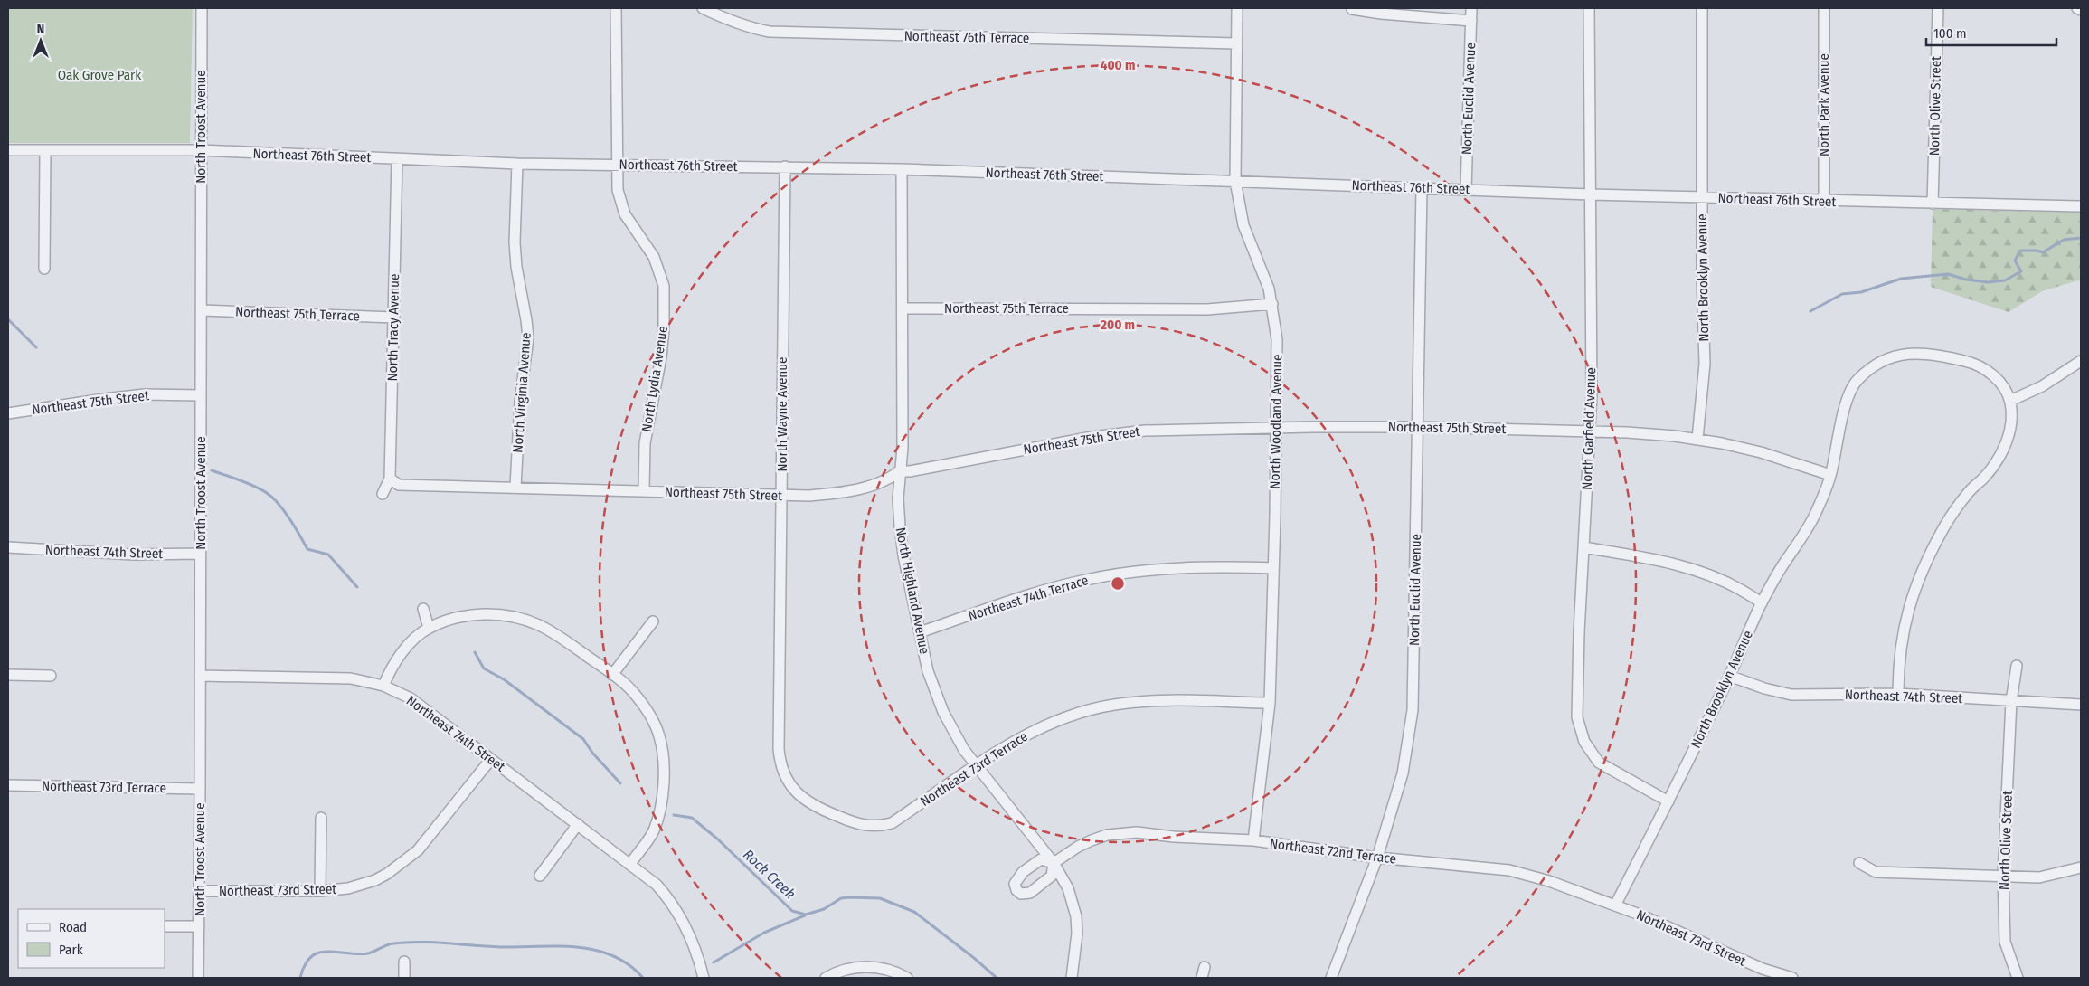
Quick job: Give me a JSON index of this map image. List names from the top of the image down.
{
  "streets": {
    "street": [
      "Northeast 76th Terrace",
      "North Euclid Avenue",
      "North Park Avenue",
      "North Olive Street",
      "North Troost Avenue",
      "Northeast 76th Street",
      "North Brooklyn Avenue",
      "Northeast 75th Terrace",
      "North Tracy Avenue",
      "North Lydia Avenue",
      "North Virginia Avenue",
      "Northeast 75th Street",
      "North Wayne Avenue",
      "North Woodland Avenue",
      "North Garfield Avenue",
      "Northeast 74th Street",
      "North Highland Avenue",
      "Northeast 74th Terrace",
      "Northeast 73rd Terrace",
      "Northeast 72nd Terrace",
      "Northeast 73rd Street"
    ]
  },
  "crossings": [
    ["Northeast 76th Terrace", "North Woodland Avenue"],
    ["North Euclid Avenue", "Northeast 76th Street"],
    ["North Euclid Avenue", "Northeast 75th Street"],
    ["North Euclid Avenue", "Northeast 72nd Terrace"],
    ["North Park Avenue", "Northeast 76th Street"],
    ["North Olive Street", "Northeast 76th Street"],
    ["North Olive Street", "Northeast 74th Street"],
    ["North Troost Avenue", "Northeast 76th Street"],
    ["North Troost Avenue", "Northeast 75th Terrace"],
    ["North Troost Avenue", "Northeast 75th Street"],
    ["North Troost Avenue", "Northeast 74th Street"],
    ["North Troost Avenue", "Northeast 73rd Terrace"],
    ["North Troost Avenue", "Northeast 73rd Street"],
    ["Northeast 76th Street", "North Brooklyn Avenue"],
    ["Northeast 76th Street", "North Tracy Avenue"],
    ["Northeast 76th Street", "North Lydia Avenue"],
    ["Northeast 76th Street", "North Virginia Avenue"],
    ["Northeast 76th Street", "North Wayne Avenue"],
    ["Northeast 76th Street", "North Woodland Avenue"],
    ["Northeast 76th Street", "North Garfield Avenue"],
    ["Northeast 76th Street", "North Highland Avenue"],
    ["North Brooklyn Avenue", "Northeast 75th Street"],
    ["North Brooklyn Avenue", "North Garfield Avenue"],
    ["North Brooklyn Avenue", "Northeast 74th Street"],
    ["North Brooklyn Avenue", "Northeast 72nd Terrace"],
    ["North Brooklyn Avenue", "Northeast 73rd Street"],
    ["Northeast 75th Terrace", "North Tracy Avenue"],
    ["Northeast 75th Terrace", "North Woodland Avenue"],
    ["Northeast 75th Terrace", "North Highland Avenue"],
    ["North Tracy Avenue", "Northeast 75th Street"],
    ["North Lydia Avenue", "Northeast 75th Street"],
    ["North Virginia Avenue", "Northeast 75th Street"],
    ["Northeast 75th Street", "North Wayne Avenue"],
    ["Northeast 75th Street", "North Woodland Avenue"],
    ["Northeast 75th Street", "North Garfield Avenue"],
    ["Northeast 75th Street", "North Highland Avenue"],
    ["North Wayne Avenue", "Northeast 73rd Terrace"],
    ["North Woodland Avenue", "Northeast 74th Terrace"],
    ["North Woodland Avenue", "Northeast 73rd Terrace"],
    ["North Woodland Avenue", "Northeast 72nd Terrace"],
    ["Northeast 74th Street", "Northeast 73rd Street"],
    ["North Highland Avenue", "Northeast 74th Terrace"],
    ["North Highland Avenue", "Northeast 73rd Terrace"],
    ["North Highland Avenue", "Northeast 72nd Terrace"],
    ["Northeast 72nd Terrace", "Northeast 73rd Street"]
  ],
  "water": ["Rock Creek"],
  "parks": ["Oak Grove Park"],
  "legend": ["Road", "Park"],
  "scale_bar": "100 m",
  "north": "top",
  "rings": ["400 m", "200 m"]
}
